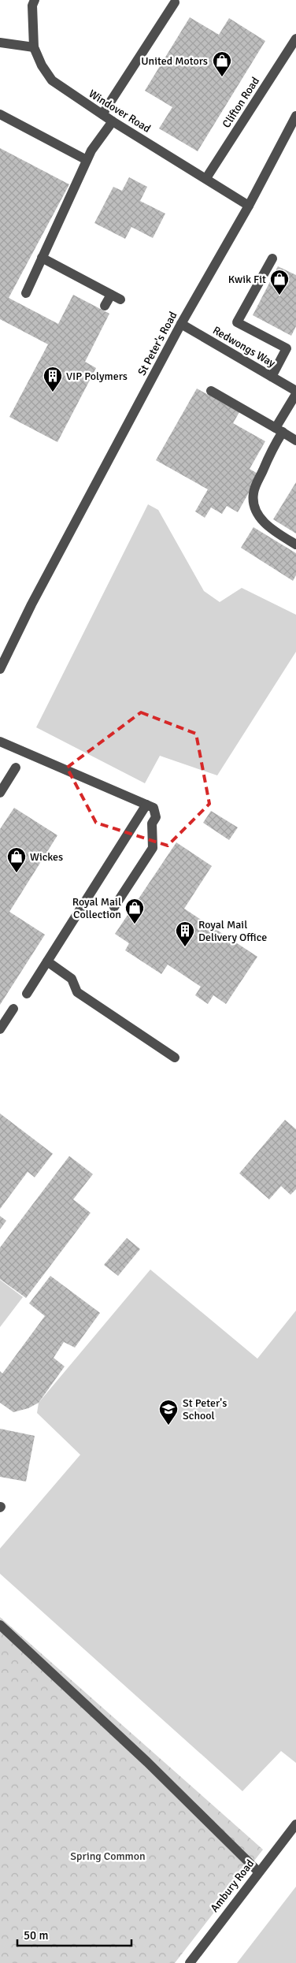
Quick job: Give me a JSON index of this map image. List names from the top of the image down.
{
  "streets": {
    "street": [
      "Clifton Road",
      "Windover Road",
      "St Peter's Road",
      "Redwongs Way",
      "Ambury Road"
    ]
  },
  "crossings": [
    ["Clifton Road", "Windover Road"],
    ["Windover Road", "St Peter's Road"],
    ["St Peter's Road", "Redwongs Way"]
  ],
  "parks": ["Spring Common"],
  "places": {
    "shop": [
      "United Motors",
      "Kwik Fit",
      "Wickes",
      "Royal Mail Collection"
    ],
    "building": ["VIP Polymers", "Royal Mail Delivery Office"],
    "school or university": ["St Peter's School"]
  },
  "scale_bar": "50 m"
}
